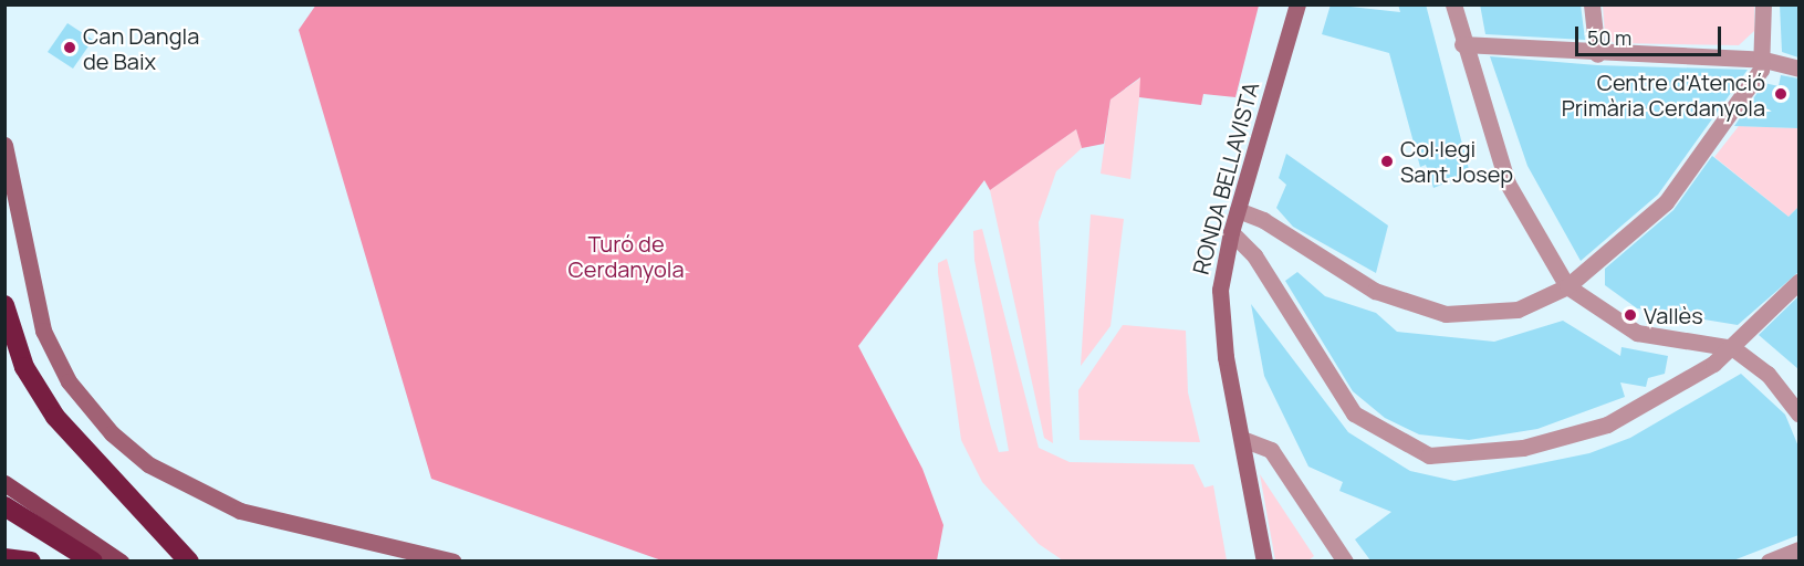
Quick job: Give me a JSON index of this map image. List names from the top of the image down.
{
  "streets": {
    "street": ["RONDA BELLAVISTA"]
  },
  "parks": ["Turó de Cerdanyola"],
  "places": [
    "Can Dangla de Baix",
    "Centre d'Atenció Primària Cerdanyola",
    "Col·legi Sant Josep",
    "Vallès"
  ],
  "scale_bar": "50 m"
}
